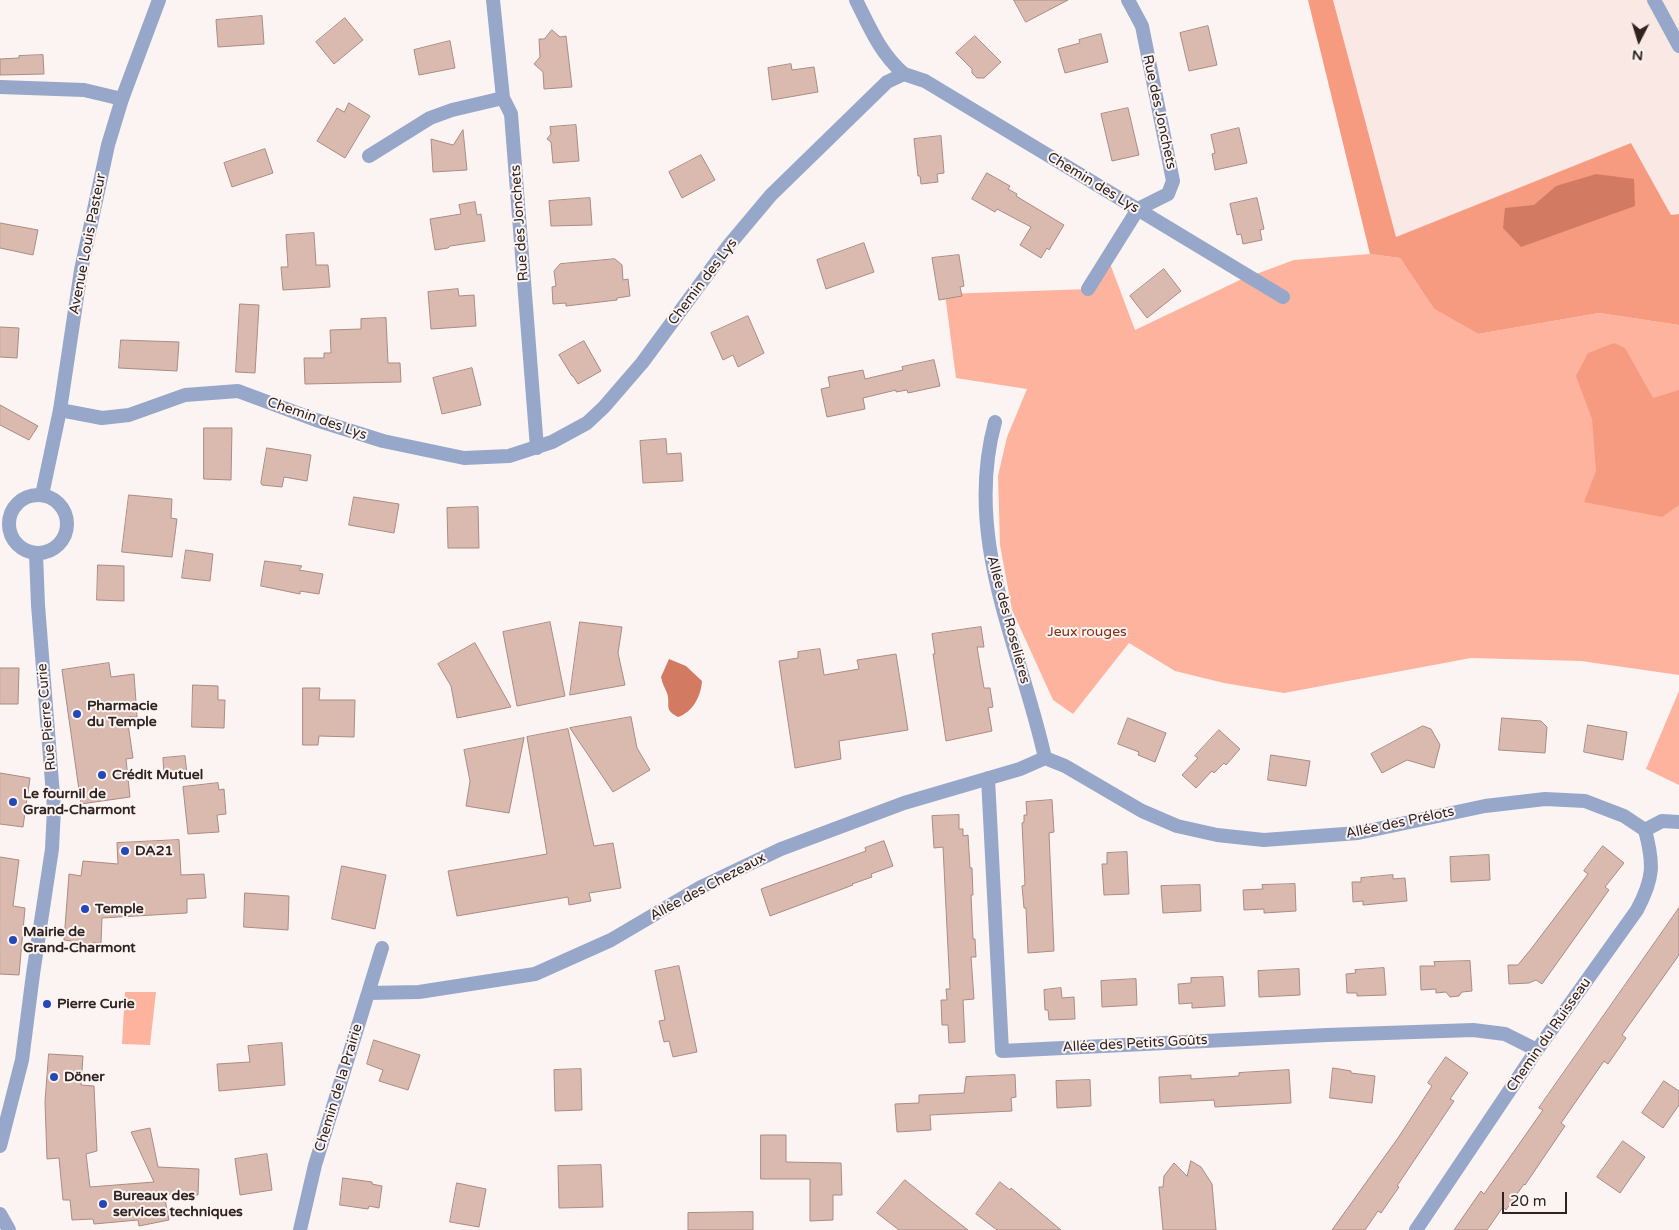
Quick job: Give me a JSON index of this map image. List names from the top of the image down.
{
  "streets": {
    "street": [
      "Rue des Jonchets",
      "Chemin des Lys",
      "Avenue Louis Pasteur",
      "Allée des Roselières",
      "Rue Pierre Curie",
      "Allée des Prélots",
      "Allée des Chezeaux",
      "Chemin du Ruisseau",
      "Allée des Petits Goûts",
      "Chemin de la Prairie"
    ]
  },
  "crossings": [
    ["Rue des Jonchets", "Chemin des Lys"],
    ["Chemin des Lys", "Avenue Louis Pasteur"],
    ["Avenue Louis Pasteur", "Rue Pierre Curie"],
    ["Allée des Roselières", "Allée des Prélots"],
    ["Allée des Roselières", "Allée des Chezeaux"],
    ["Allée des Prélots", "Allée des Chezeaux"],
    ["Allée des Prélots", "Chemin du Ruisseau"],
    ["Allée des Chezeaux", "Allée des Petits Goûts"],
    ["Allée des Chezeaux", "Chemin de la Prairie"],
    ["Chemin du Ruisseau", "Allée des Petits Goûts"]
  ],
  "parks": ["Jeux rouges"],
  "places": [
    "Pharmacie du Temple",
    "Crédit Mutuel",
    "Le fournil de Grand-Charmont",
    "DA21",
    "Temple",
    "Mairie de Grand-Charmont",
    "Pierre Curie",
    "Döner",
    "Bureaux des services techniques"
  ],
  "scale_bar": "20 m",
  "north": "bottom"
}
